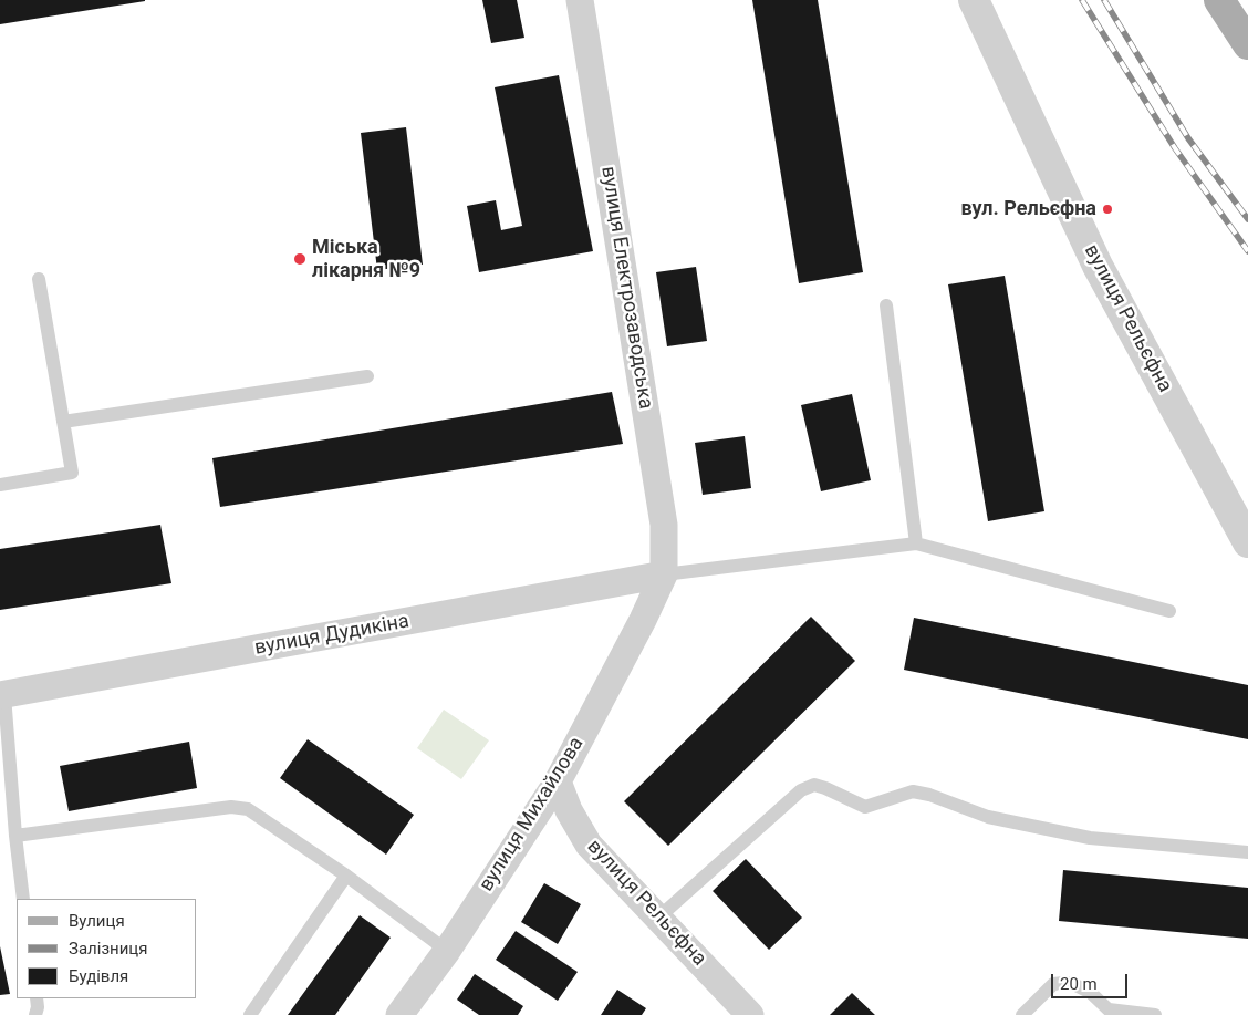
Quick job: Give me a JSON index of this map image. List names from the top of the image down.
{
  "streets": {
    "street": [
      "вулиця Електрозаводська",
      "вулиця Рельєфна",
      "вулиця Дудикіна",
      "вулиця Михайлова"
    ]
  },
  "crossings": [
    ["вулиця Електрозаводська", "вулиця Дудикіна"],
    ["вулиця Електрозаводська", "вулиця Михайлова"],
    ["вулиця Рельєфна", "вулиця Михайлова"],
    ["вулиця Дудикіна", "вулиця Михайлова"]
  ],
  "places": ["вул. Рельєфна", "Міська лікарня №9"],
  "legend": ["Вулиця", "Залізниця", "Будівля"],
  "scale_bar": "20 m"
}
